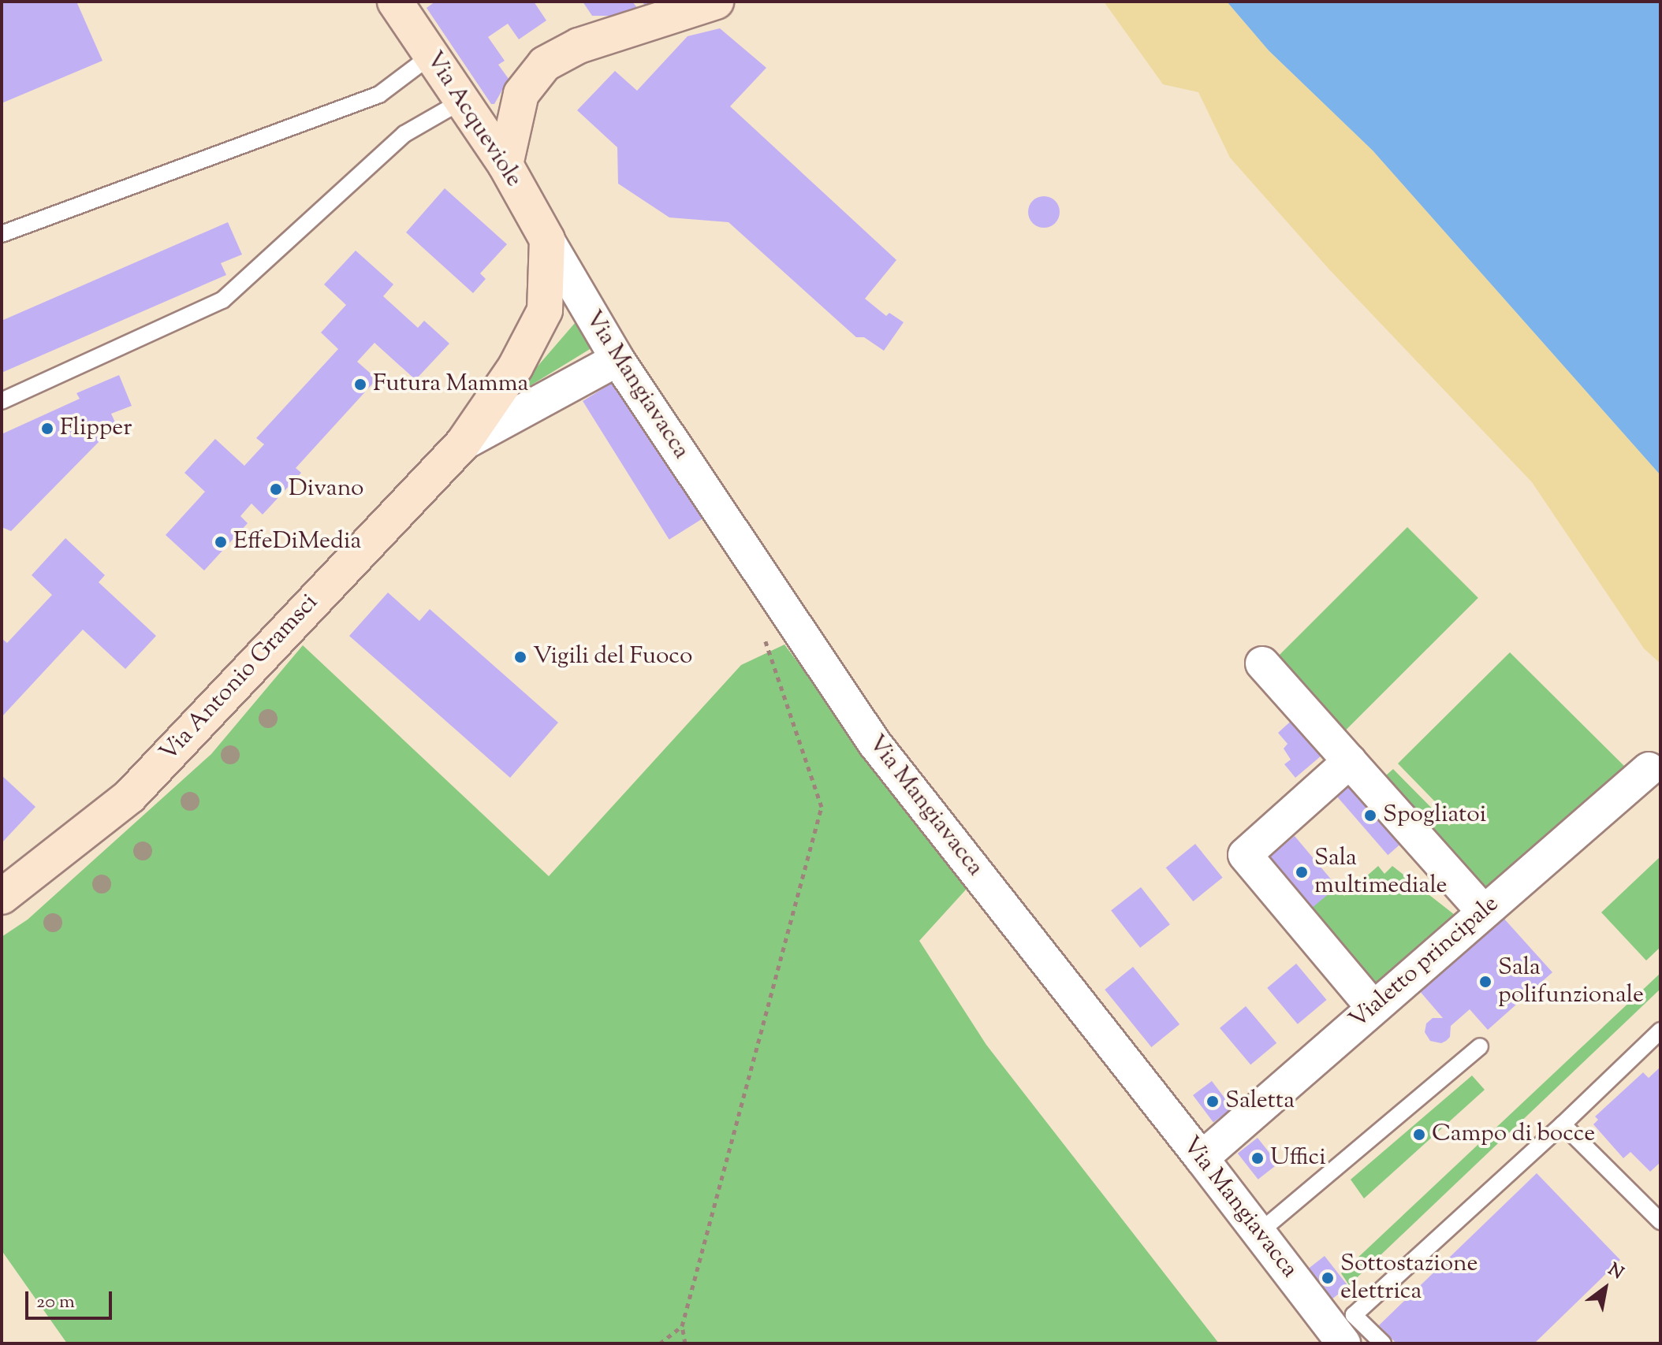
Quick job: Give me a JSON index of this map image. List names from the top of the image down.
{
  "streets": {
    "main road": ["Via Acqueviole", "Via Antonio Gramsci"],
    "street": ["Via Mangiavacca", "Vialetto principale"]
  },
  "crossings": [
    ["Via Acqueviole", "Via Mangiavacca"],
    ["Via Acqueviole", "Via Antonio Gramsci"],
    ["Via Mangiavacca", "Via Antonio Gramsci"],
    ["Via Mangiavacca", "Vialetto principale"]
  ],
  "places": [
    "Futura Mamma",
    "Flipper",
    "Divano",
    "EffeDiMedia",
    "Vigili del Fuoco",
    "Spogliatoi",
    "Sala multimediale",
    "Sala polifunzionale",
    "Saletta",
    "Campo di bocce",
    "Uffici",
    "Sottostazione elettrica"
  ],
  "scale_bar": "20 m",
  "north": "top right"
}
